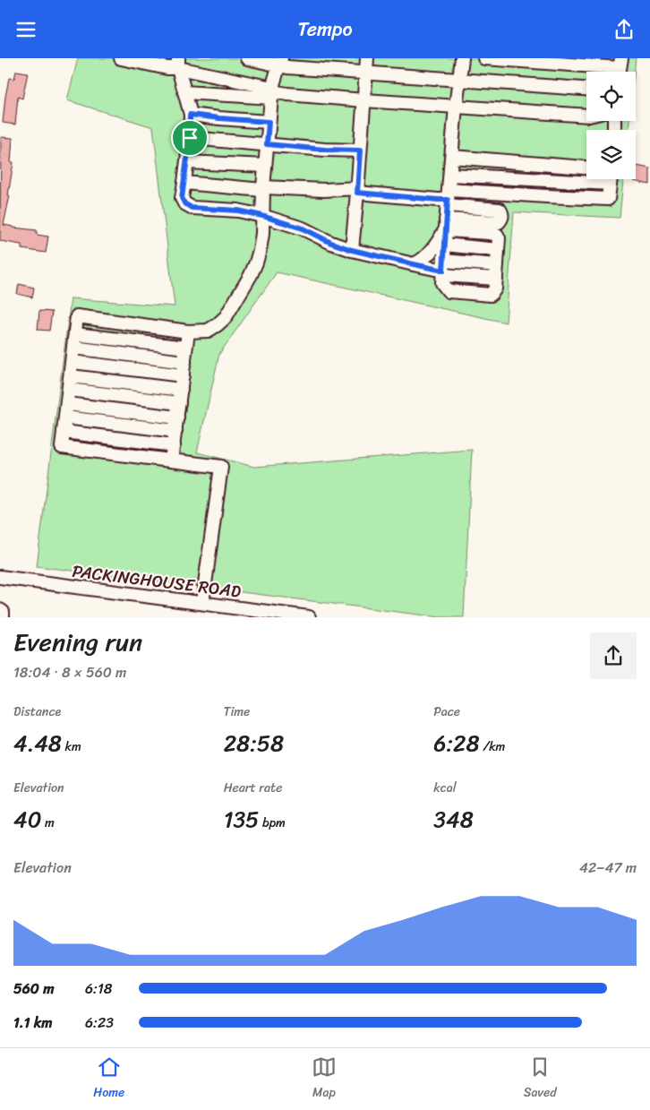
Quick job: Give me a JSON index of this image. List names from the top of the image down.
{
  "streets": {
    "street": ["PACKINGHOUSE ROAD"]
  },
  "page": {
    "header": "Tempo",
    "heading": ["Evening run", "18:04 · 8 × 560 m"],
    "stats": [
      ["Distance", "4.48 km"],
      ["Time", "28:58"],
      ["Pace", "6:28 /km"],
      ["Elevation", "40 m"],
      ["Heart rate", "135 bpm"],
      ["kcal", "348"]
    ],
    "chart": ["Elevation", "42–47 m"],
    "list": [
      {
        "name": "560 m",
        "note": "6:18"
      },
      {
        "name": "1.1 km",
        "note": "6:23"
      }
    ],
    "tabs": ["Home", "Map", "Saved"]
  }
}
